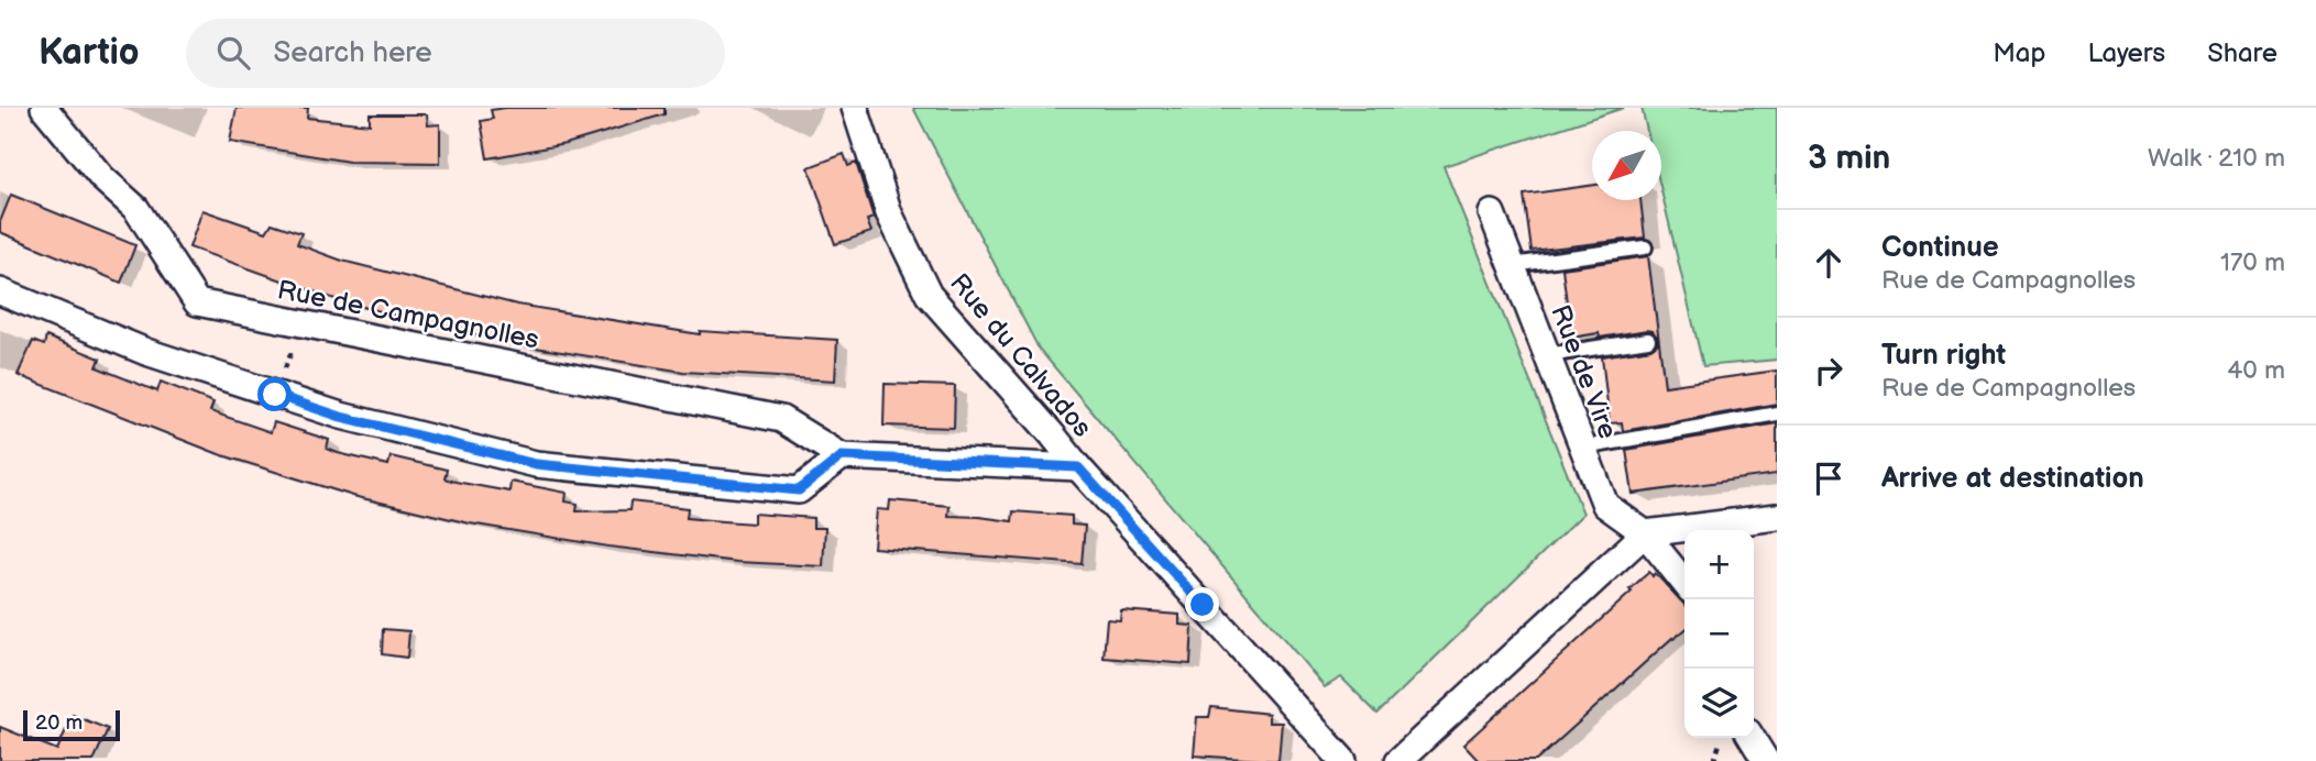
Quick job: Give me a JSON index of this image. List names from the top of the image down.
{
  "streets": {
    "street": ["Rue de Campagnolles", "Rue du Calvados", "Rue de Vire"]
  },
  "crossings": [
    ["Rue de Campagnolles", "Rue du Calvados"]
  ],
  "scale_bar": "20 m",
  "north": "bottom left",
  "page": {
    "header": "Kartio",
    "search": "Search here",
    "nav": ["Map", "Layers", "Share"],
    "heading": ["3 min", "Walk · 210 m"],
    "list": [
      ["Continue", "Rue de Campagnolles", "170 m"],
      ["Turn right", "Rue de Campagnolles", "40 m"],
      "Arrive at destination"
    ],
    "map_buttons": ["+", "−"],
    "scale": "20 m"
  }
}
